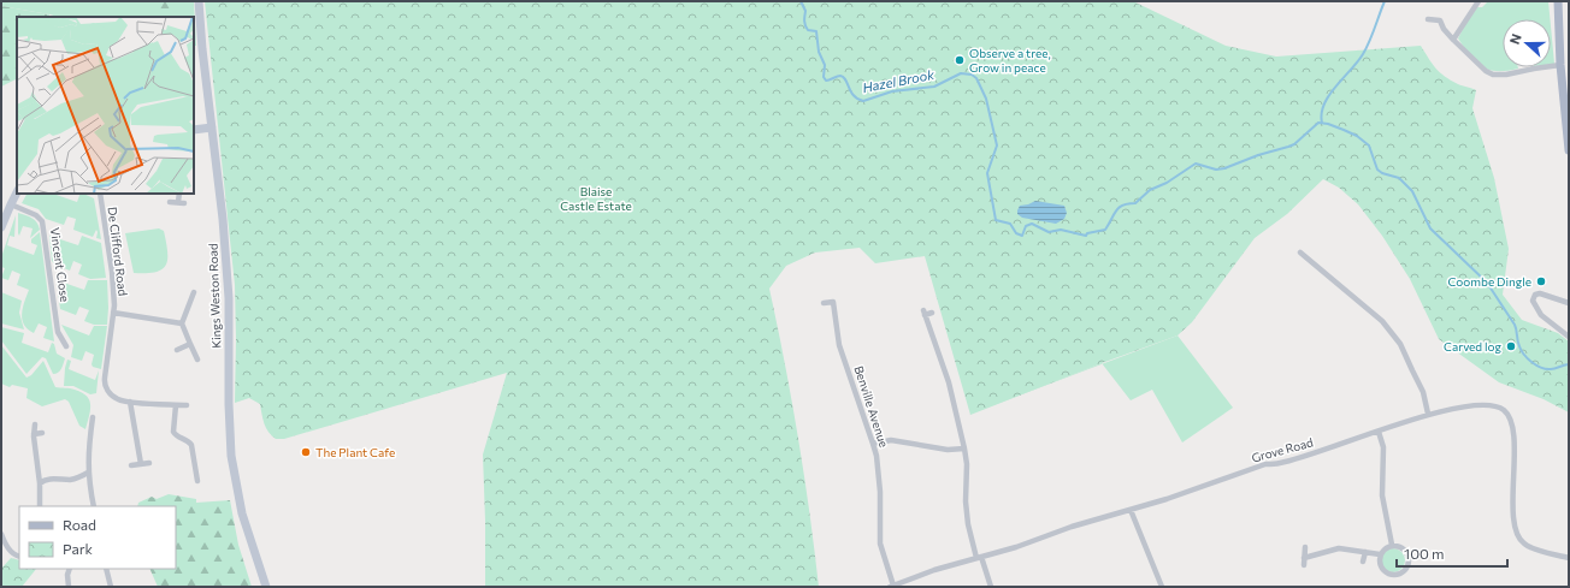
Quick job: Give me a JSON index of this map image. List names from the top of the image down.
{
  "streets": {
    "main road": ["Kings Weston Road"],
    "street": [
      "De Clifford Road",
      "Vincent Close",
      "Benville Avenue",
      "Grove Road"
    ]
  },
  "crossings": [
    ["Benville Avenue", "Grove Road"]
  ],
  "water": ["Hazel Brook"],
  "parks": ["Blaise Castle Estate"],
  "places": [
    "Observe a tree, Grow in peace",
    "Coombe Dingle",
    "Carved log",
    "The Plant Cafe"
  ],
  "legend": ["Road", "Park"],
  "scale_bar": "100 m",
  "north": "left"
}
